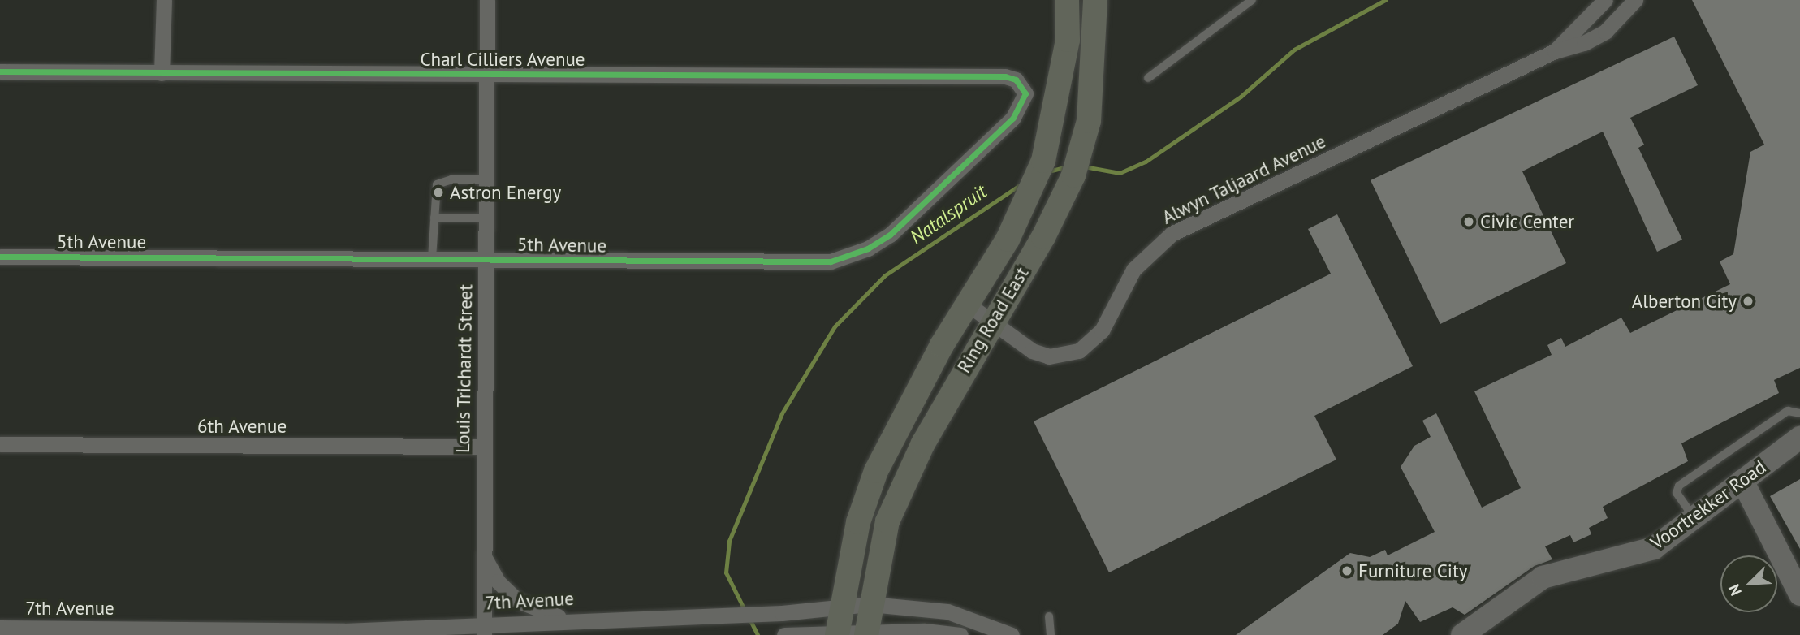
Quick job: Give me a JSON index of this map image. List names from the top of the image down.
{
  "streets": {
    "main road": ["Ring Road East"],
    "street": [
      "Charl Cilliers Avenue",
      "Alwyn Taljaard Avenue",
      "5th Avenue",
      "Louis Trichardt Street",
      "6th Avenue",
      "Voortrekker Road",
      "7th Avenue"
    ]
  },
  "crossings": [
    ["Charl Cilliers Avenue", "5th Avenue"],
    ["Charl Cilliers Avenue", "Louis Trichardt Street"],
    ["Alwyn Taljaard Avenue", "Ring Road East"],
    ["5th Avenue", "Louis Trichardt Street"],
    ["Ring Road East", "7th Avenue"],
    ["Louis Trichardt Street", "6th Avenue"],
    ["Louis Trichardt Street", "7th Avenue"]
  ],
  "water": ["Natalspruit"],
  "places": [
    "Astron Energy",
    "Civic Center",
    "Alberton City",
    "Furniture City"
  ],
  "north": "bottom left"
}
